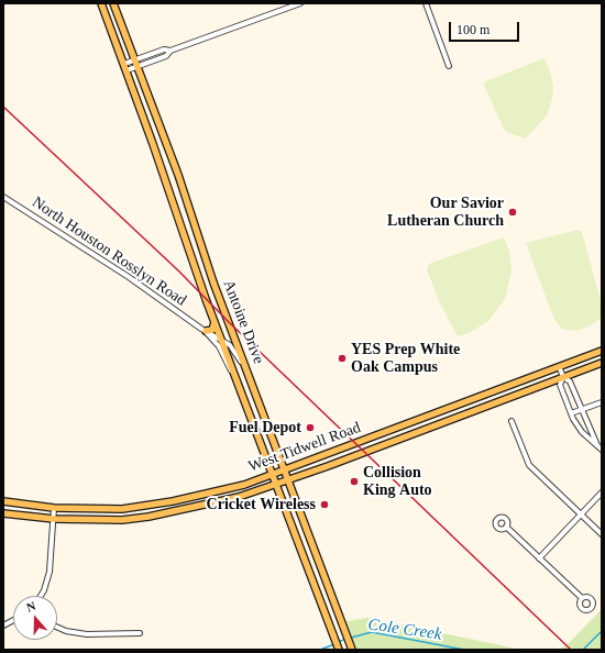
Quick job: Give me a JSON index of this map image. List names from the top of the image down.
{
  "streets": {
    "main road": ["Antoine Drive", "West Tidwell Road"],
    "street": ["North Houston Rosslyn Road"]
  },
  "crossings": [
    ["North Houston Rosslyn Road", "Antoine Drive"],
    ["Antoine Drive", "West Tidwell Road"]
  ],
  "water": ["Cole Creek"],
  "places": [
    "Our Savior Lutheran Church",
    "YES Prep White Oak Campus",
    "Fuel Depot",
    "Collision King Auto",
    "Cricket Wireless"
  ],
  "scale_bar": "100 m",
  "north": "top"
}
